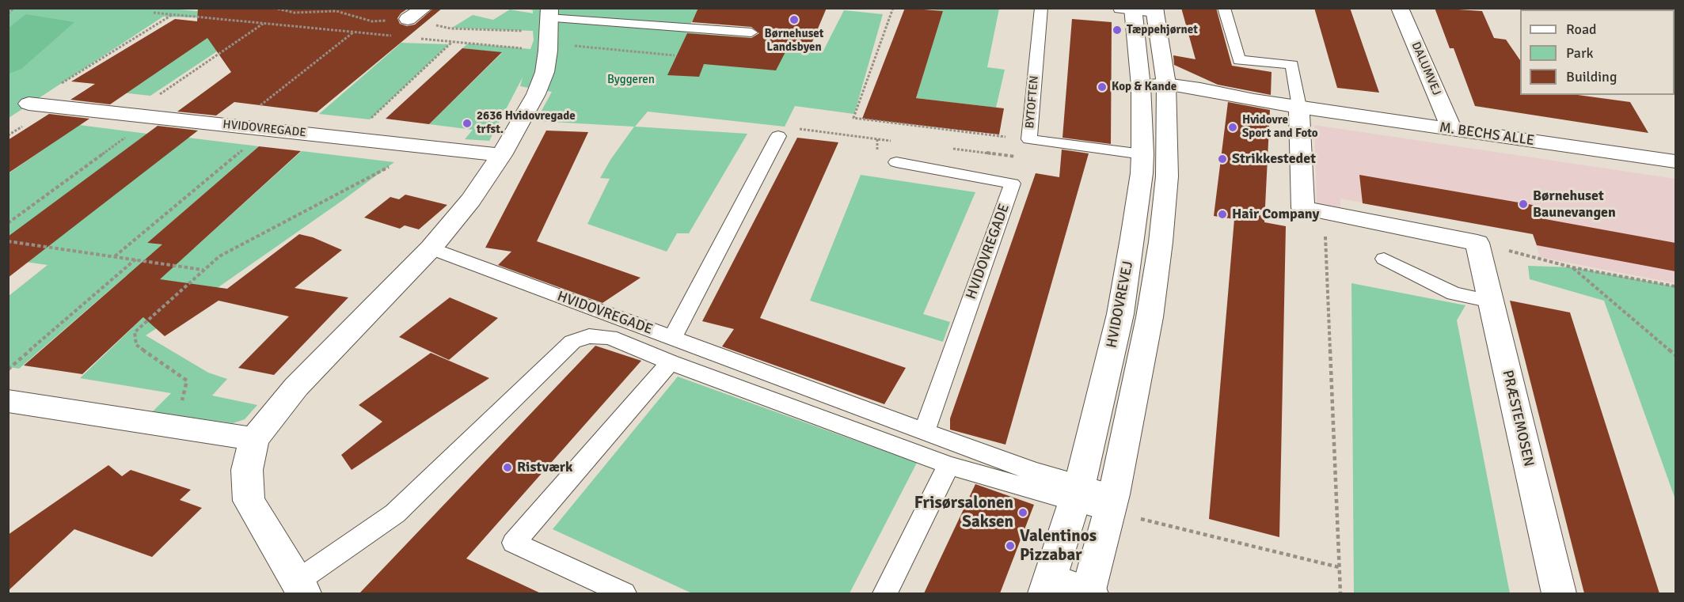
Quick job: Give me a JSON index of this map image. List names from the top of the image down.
{
  "streets": {
    "street": [
      "DALUMVEJ",
      "HVIDOVREGADE",
      "M. BECHS ALLE",
      "HVIDOVREVEJ",
      "PRÆSTEMOSEN"
    ],
    "lane": ["BYTOFTEN"]
  },
  "crossings": [
    ["DALUMVEJ", "M. BECHS ALLE"],
    ["BYTOFTEN", "HVIDOVREVEJ"],
    ["HVIDOVREGADE", "HVIDOVREVEJ"],
    ["M. BECHS ALLE", "HVIDOVREVEJ"]
  ],
  "parks": ["Byggeren"],
  "places": [
    "Børnehuset Landsbyen",
    "Tæppehjørnet",
    "Kop & Kande",
    "2636 Hvidovregade trfst.",
    "Hvidovre Sport and Foto",
    "Strikkestedet",
    "Børnehuset Baunevangen",
    "Hair Company",
    "Ristværk",
    "Frisørsalonen Saksen",
    "Valentinos Pizzabar"
  ],
  "legend": ["Road", "Park", "Building"]
}
